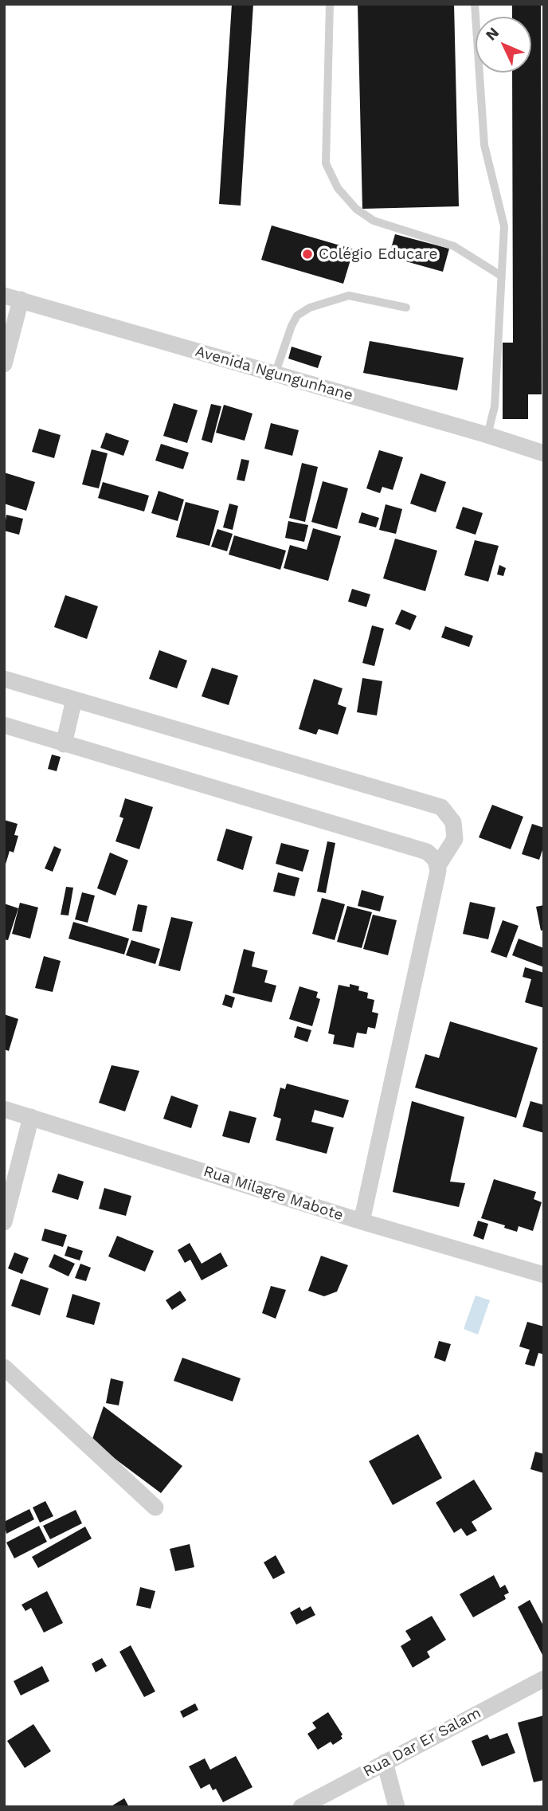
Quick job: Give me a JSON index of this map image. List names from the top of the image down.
{
  "streets": {
    "street": ["Avenida Ngungunhane", "Rua Milagre Mabote", "Rua Dar Er Salam"]
  },
  "places": ["Colégio Educare"],
  "north": "top left"
}
